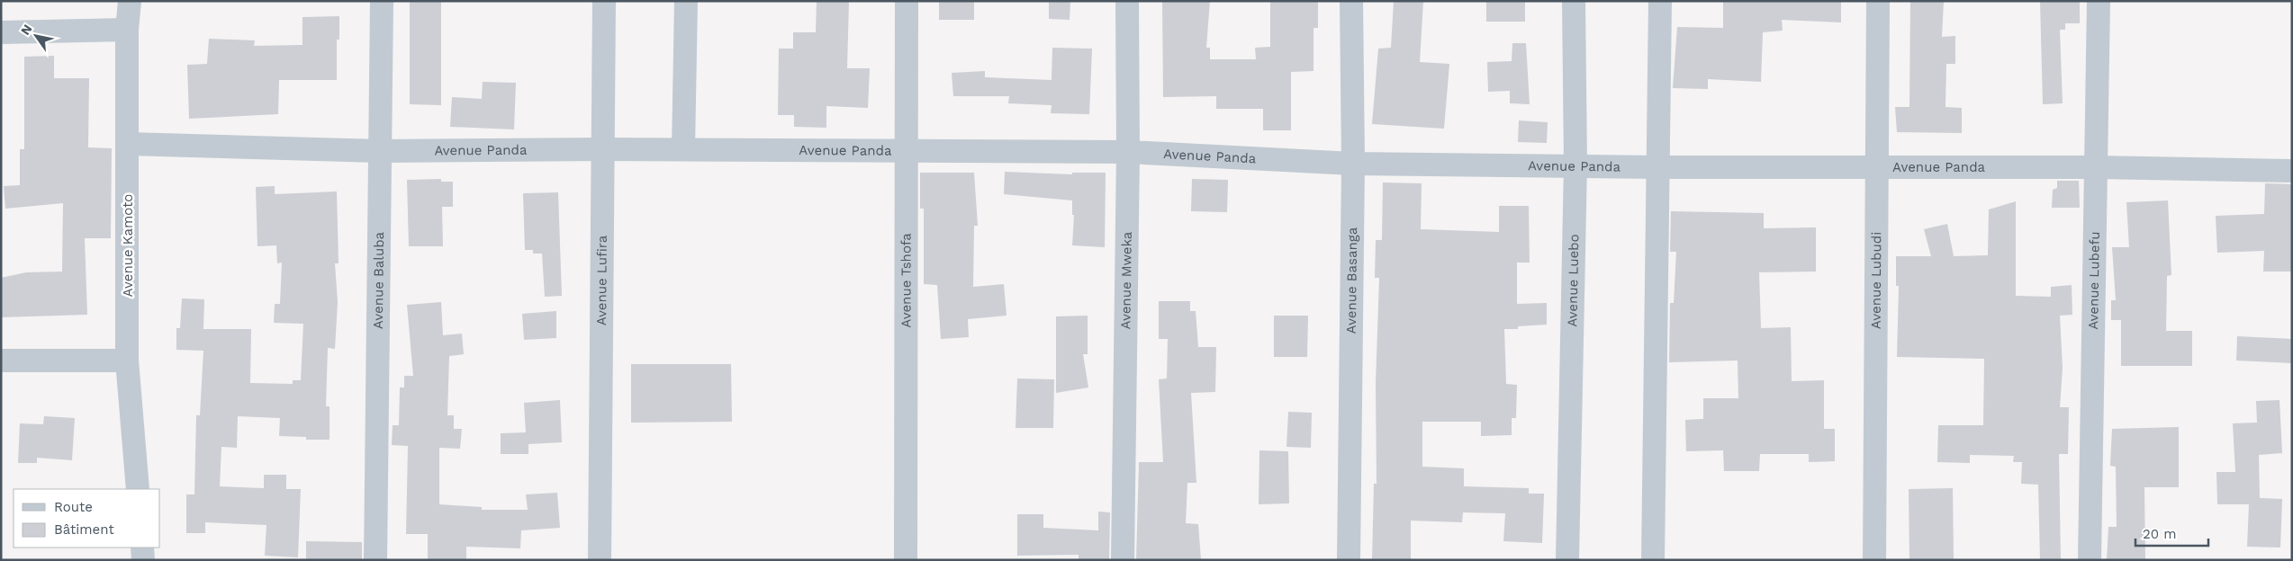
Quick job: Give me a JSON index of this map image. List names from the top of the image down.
{
  "streets": {
    "street": [
      "Avenue Panda",
      "Avenue Kamoto",
      "Avenue Baluba",
      "Avenue Lufira",
      "Avenue Tshofa",
      "Avenue Mweka",
      "Avenue Basanga",
      "Avenue Luebo",
      "Avenue Lubudi",
      "Avenue Lubefu"
    ]
  },
  "crossings": [
    ["Avenue Panda", "Avenue Kamoto"],
    ["Avenue Panda", "Avenue Baluba"],
    ["Avenue Panda", "Avenue Lufira"],
    ["Avenue Panda", "Avenue Tshofa"],
    ["Avenue Panda", "Avenue Mweka"],
    ["Avenue Panda", "Avenue Basanga"],
    ["Avenue Panda", "Avenue Luebo"],
    ["Avenue Panda", "Avenue Lubudi"],
    ["Avenue Panda", "Avenue Lubefu"]
  ],
  "legend": ["Route", "Bâtiment"],
  "scale_bar": "20 m",
  "north": "top left"
}
